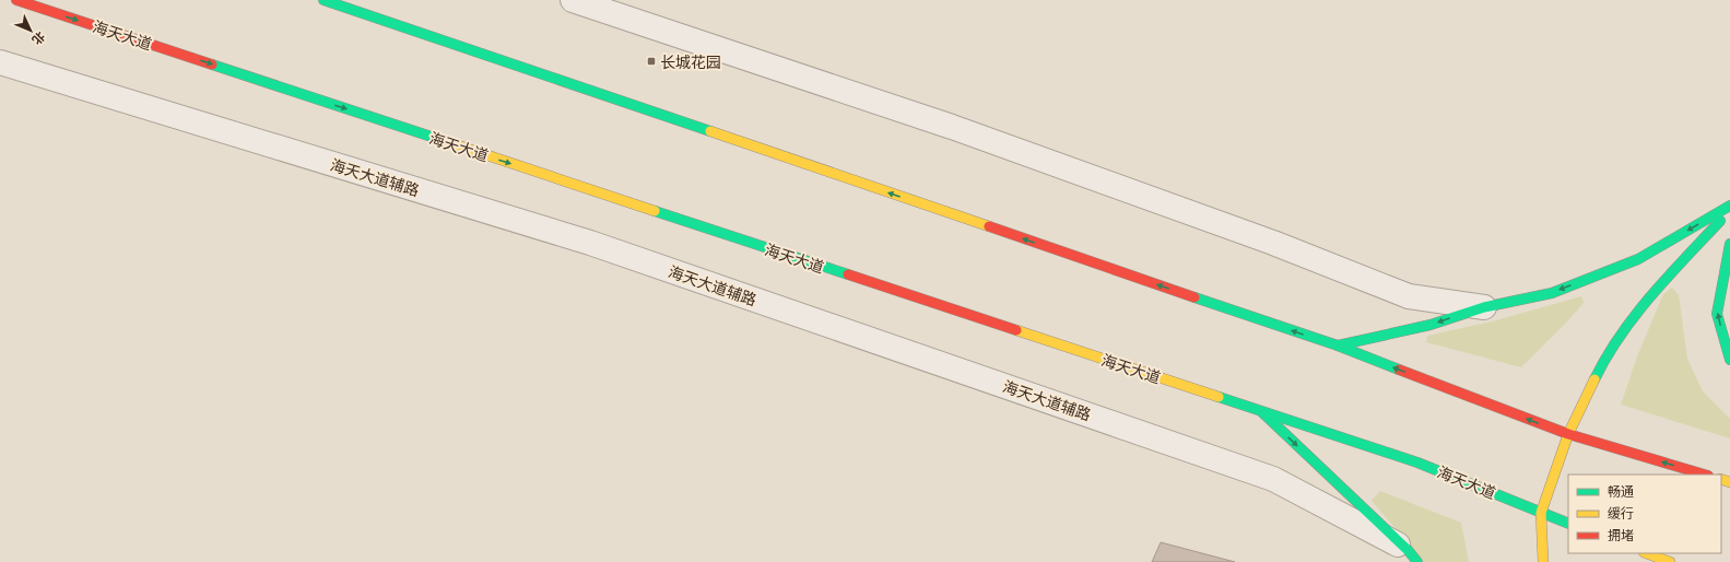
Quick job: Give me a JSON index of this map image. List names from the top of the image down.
{
  "streets": {
    "main road": ["海天大道"],
    "street": ["海天大道辅路"]
  },
  "one_way": ["海天大道"],
  "places": {
    "transit": ["长城花园"]
  },
  "legend": ["畅通", "缓行", "拥堵"],
  "north": "bottom right"
}
